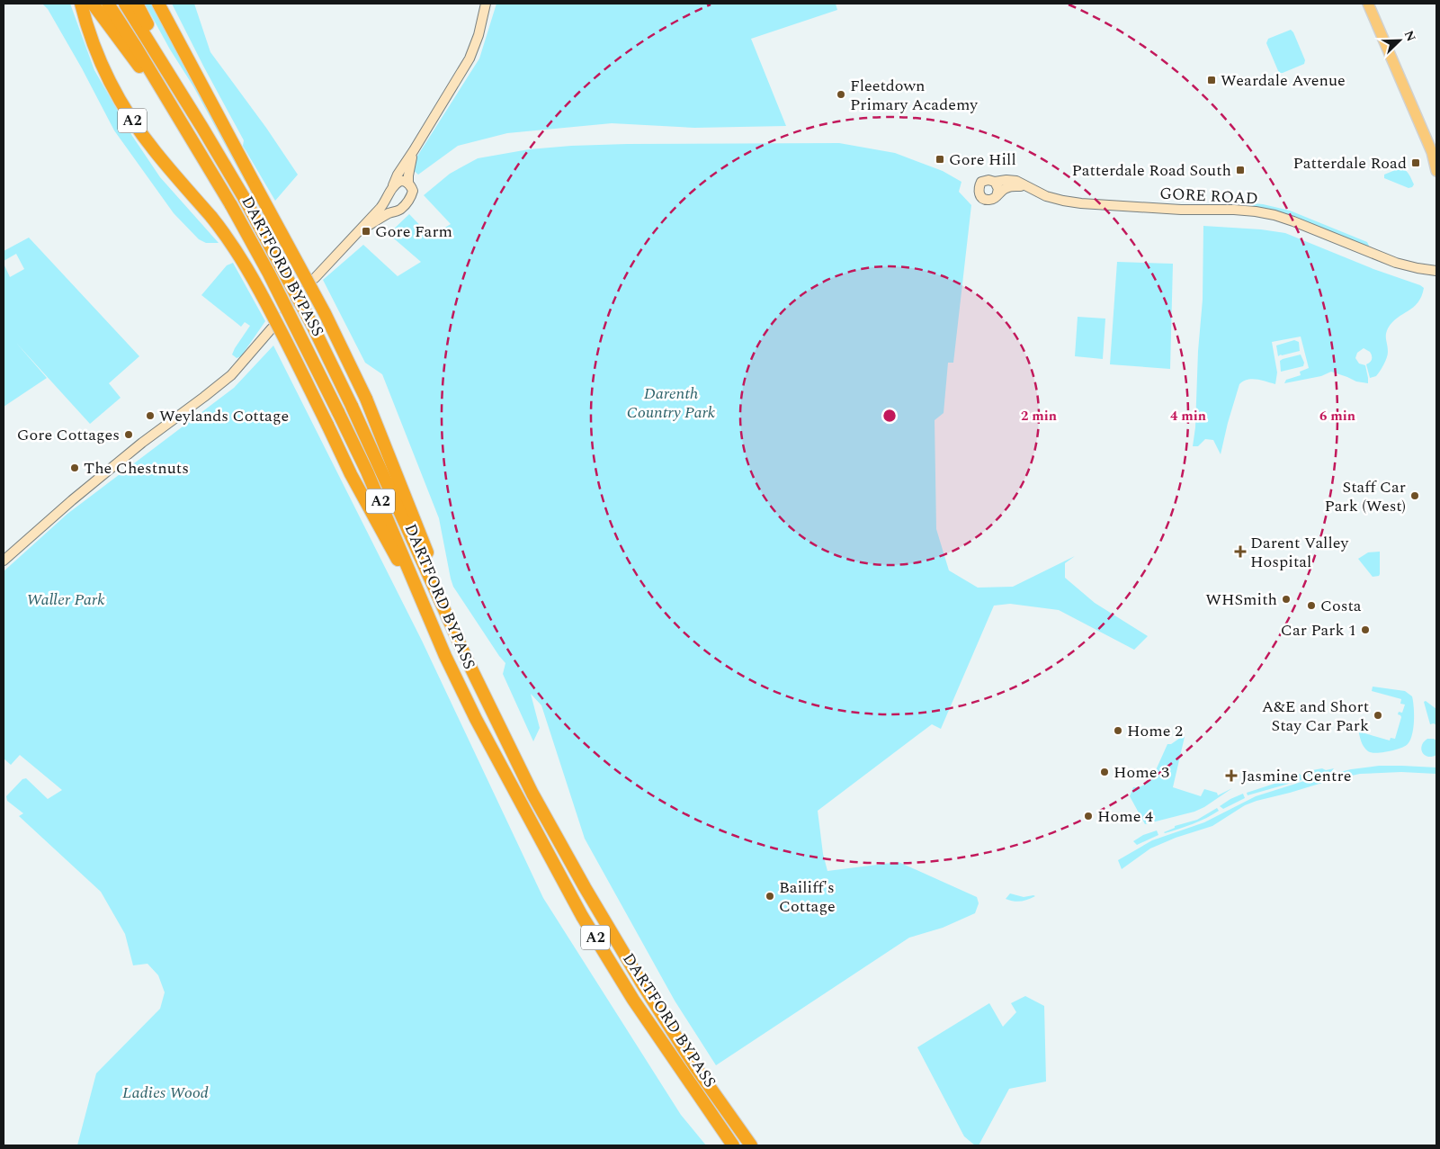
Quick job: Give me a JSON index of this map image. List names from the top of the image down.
{
  "streets": {
    "highway": ["A2", "DARTFORD BYPASS"],
    "main road": ["GORE ROAD"]
  },
  "crossings": [
    ["A2", "DARTFORD BYPASS"]
  ],
  "parks": ["Darenth Country Park", "Waller Park", "Ladies Wood"],
  "places": {
    "transit": [
      "Weardale Avenue",
      "Gore Hill",
      "Patterdale Road",
      "Patterdale Road South",
      "Gore Farm"
    ],
    "other": [
      "Fleetdown Primary Academy",
      "Weylands Cottage",
      "Gore Cottages",
      "The Chestnuts",
      "Staff Car Park (West)",
      "WHSmith",
      "Costa",
      "Car Park 1",
      "A&E and Short Stay Car Park",
      "Home 2",
      "Home 3",
      "Home 4",
      "Bailiff's Cottage"
    ],
    "health": ["Darent Valley Hospital", "Jasmine Centre"]
  },
  "north": "top right",
  "rings": ["2 min", "4 min", "6 min"]
}
